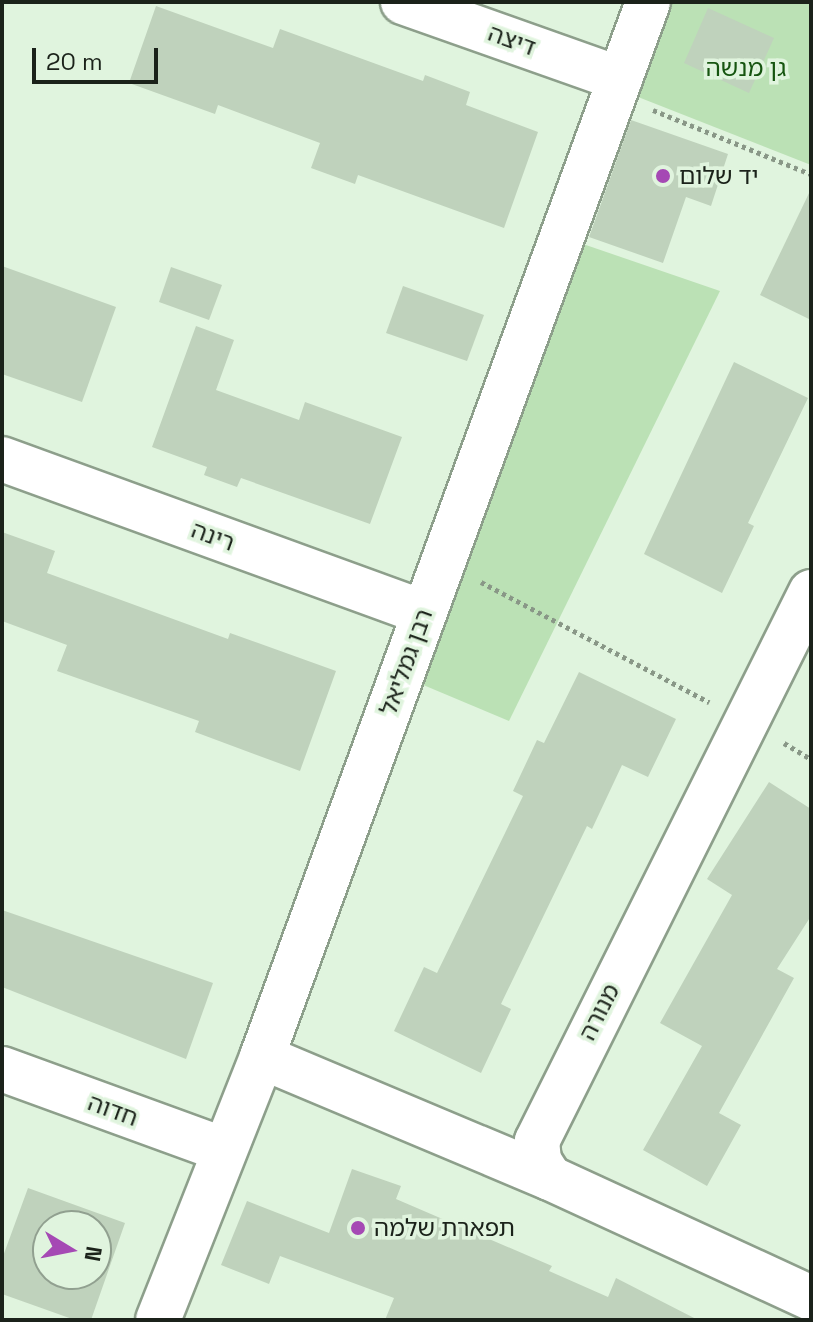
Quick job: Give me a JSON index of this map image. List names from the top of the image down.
{
  "streets": {
    "street": [
      "דיצה",
      "רינה",
      "רבן גמליאל",
      "מנורה",
      "חדוה"
    ]
  },
  "crossings": [
    ["דיצה", "רבן גמליאל"],
    ["רינה", "רבן גמליאל"],
    ["רבן גמליאל", "חדוה"]
  ],
  "parks": ["גן מנשה"],
  "places": ["יד שלום", "תפארת שלמה"],
  "scale_bar": "20 m",
  "north": "right"
}
